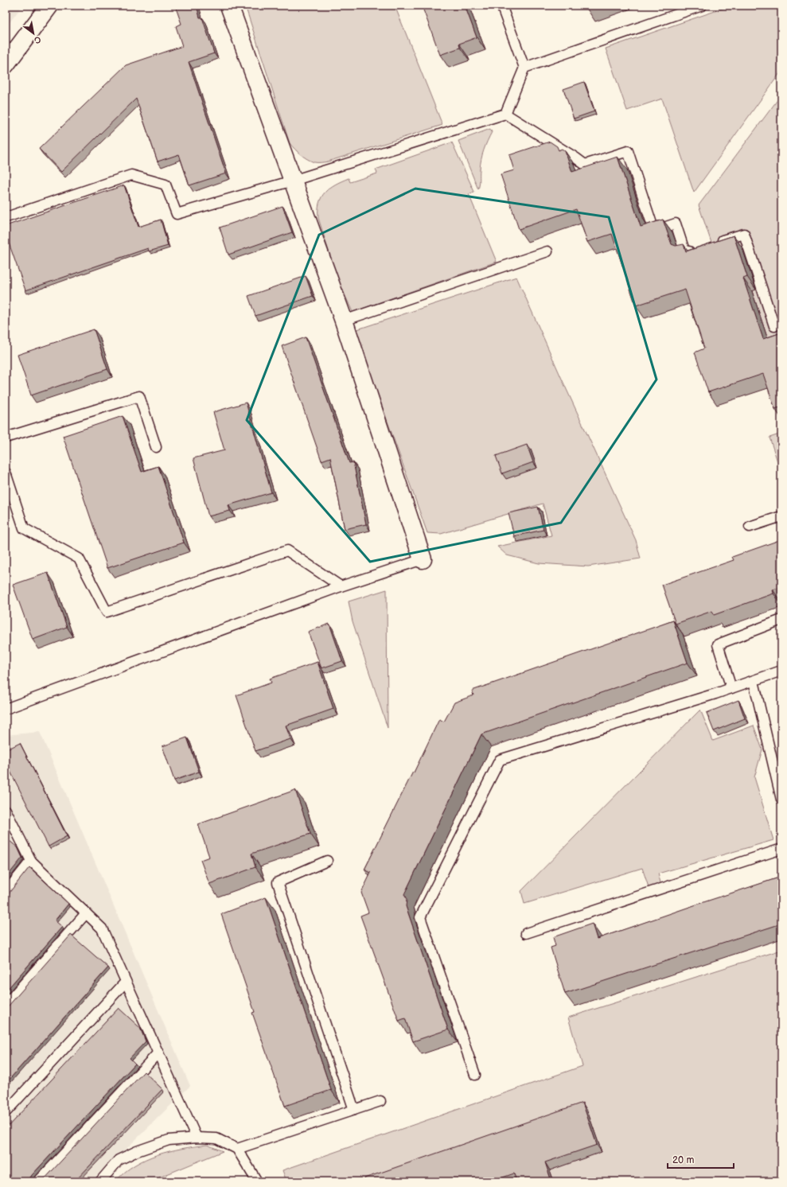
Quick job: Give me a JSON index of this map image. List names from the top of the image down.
{
  "scale_bar": "20 m",
  "north": "bottom right"
}
